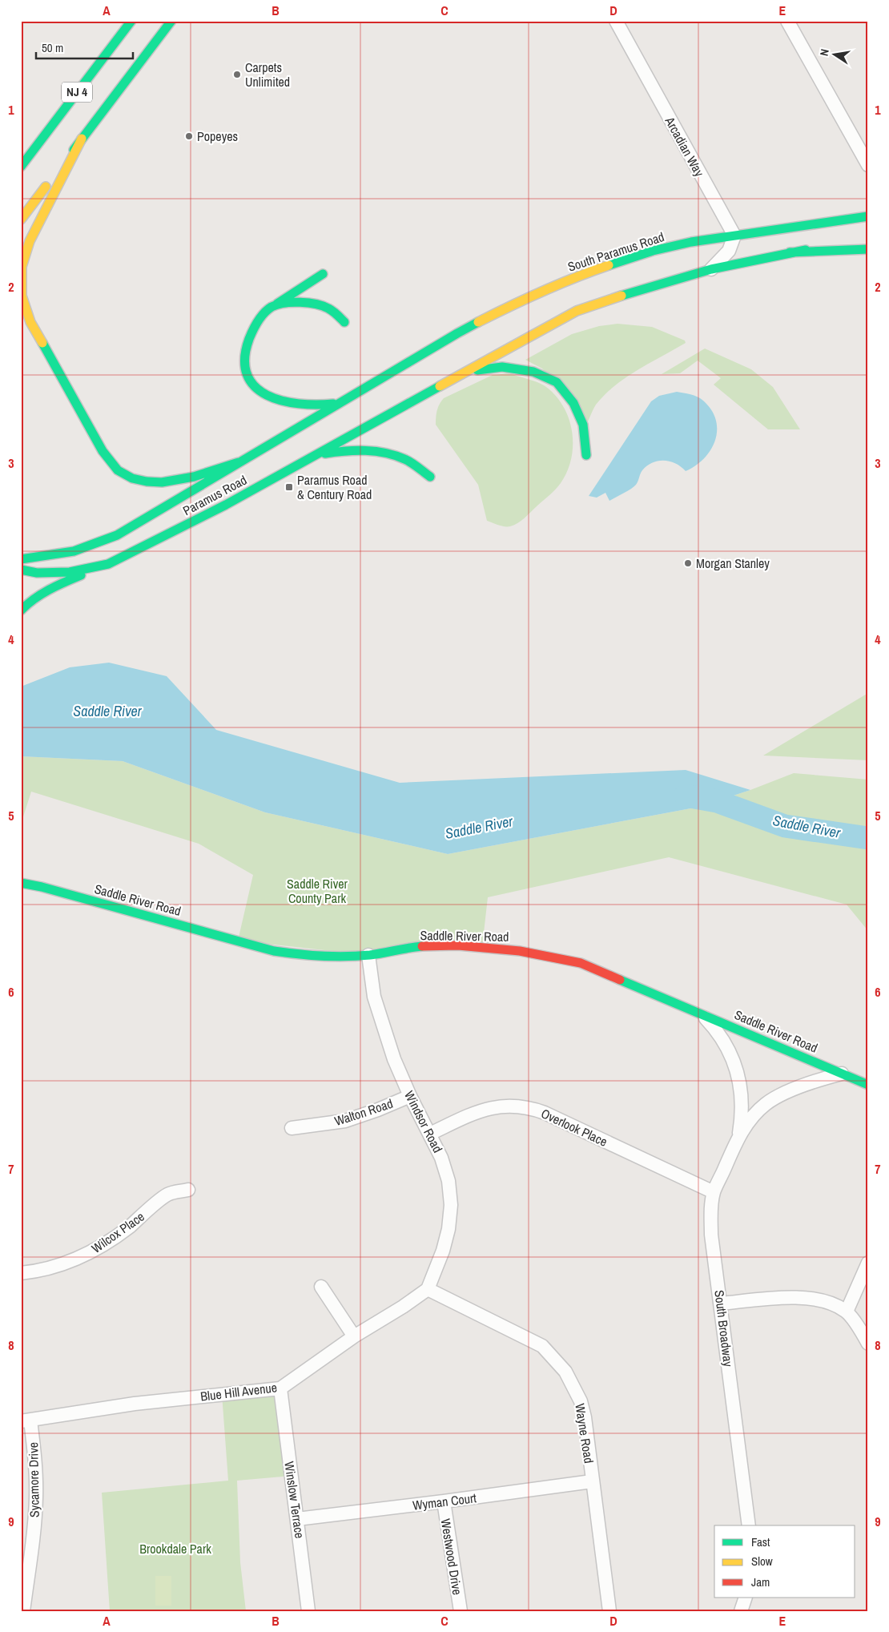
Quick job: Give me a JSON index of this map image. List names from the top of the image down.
{
  "streets": {
    "main road": [
      "NJ 4",
      "South Paramus Road",
      "Paramus Road",
      "Saddle River Road"
    ],
    "street": [
      "Arcadian Way",
      "Walton Road",
      "Windsor Road",
      "Overlook Place",
      "Wilcox Place",
      "South Broadway",
      "Blue Hill Avenue",
      "Wayne Road",
      "Sycamore Drive",
      "Winslow Terrace",
      "Wyman Court",
      "Westwood Drive"
    ]
  },
  "crossings": [
    ["Arcadian Way", "South Paramus Road"],
    ["South Paramus Road", "Paramus Road"],
    ["Saddle River Road", "Windsor Road"],
    ["Saddle River Road", "South Broadway"],
    ["Walton Road", "Windsor Road"],
    ["Windsor Road", "Overlook Place"],
    ["Windsor Road", "Blue Hill Avenue"],
    ["Windsor Road", "Wayne Road"],
    ["Overlook Place", "South Broadway"],
    ["Blue Hill Avenue", "Wayne Road"],
    ["Blue Hill Avenue", "Sycamore Drive"],
    ["Blue Hill Avenue", "Winslow Terrace"],
    ["Wayne Road", "Wyman Court"],
    ["Winslow Terrace", "Wyman Court"],
    ["Wyman Court", "Westwood Drive"]
  ],
  "water": ["Saddle River"],
  "parks": ["Saddle River County Park", "Brookdale Park"],
  "places": {
    "other": ["Carpets Unlimited", "Popeyes", "Morgan Stanley"],
    "transit": ["Paramus Road & Century Road"]
  },
  "legend": ["Fast", "Slow", "Jam"],
  "scale_bar": "50 m",
  "north": "left",
  "grid": {
    "columns": [
      "A",
      "B",
      "C",
      "D",
      "E"
    ],
    "rows": [
      "1",
      "2",
      "3",
      "4",
      "5",
      "6",
      "7",
      "8",
      "9"
    ]
  }
}
